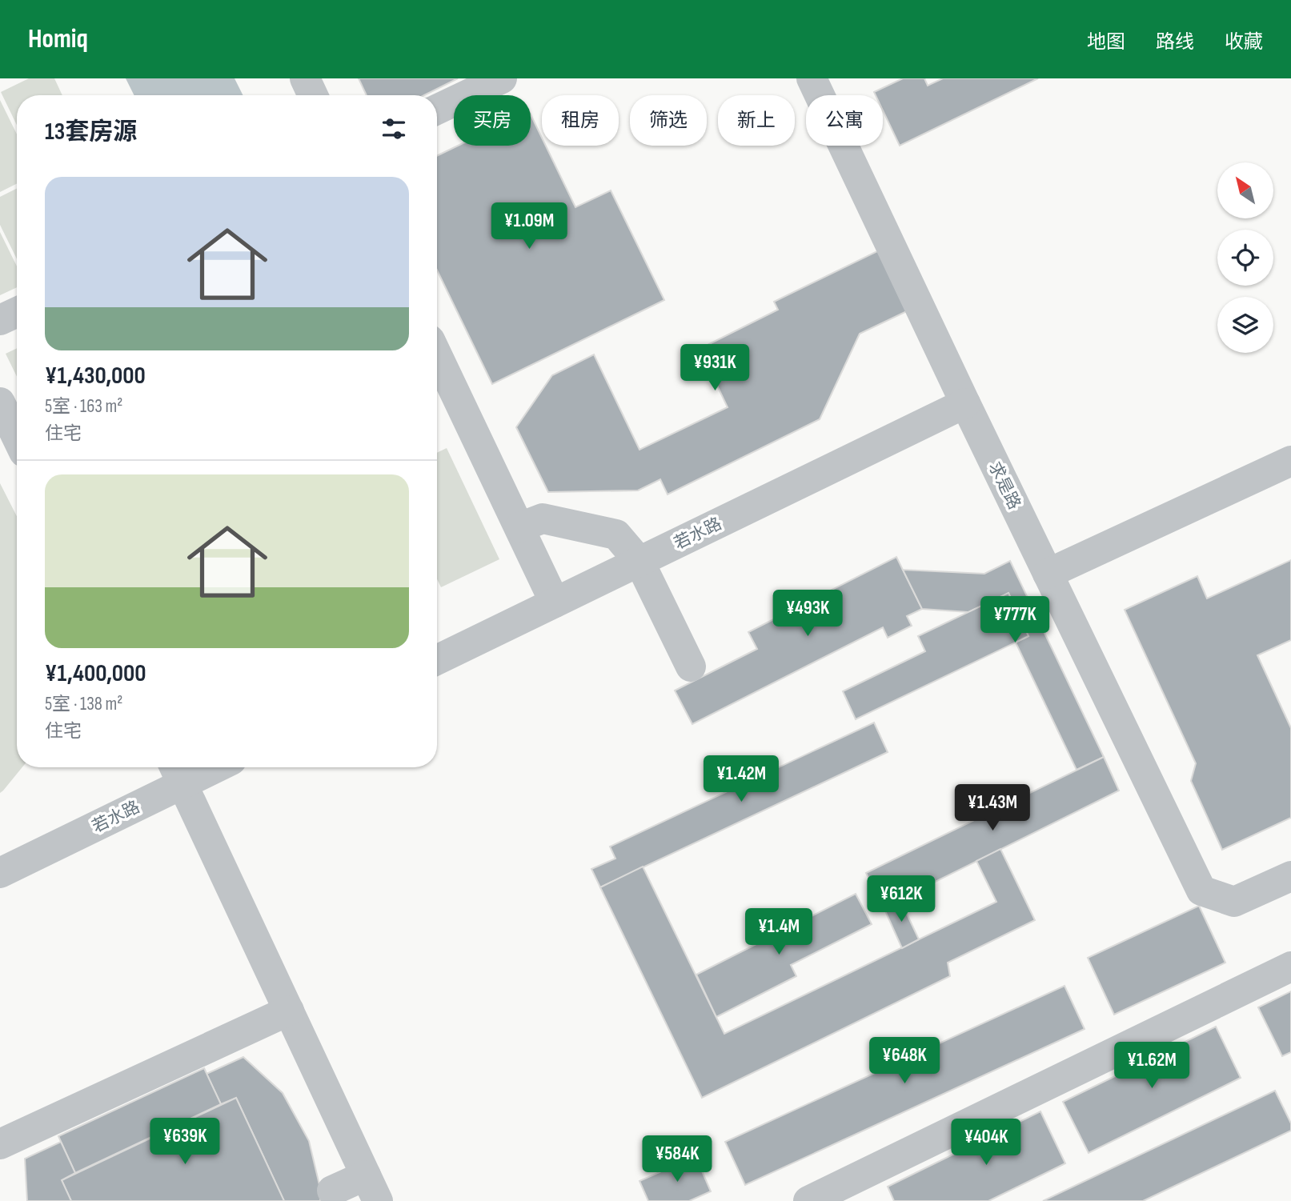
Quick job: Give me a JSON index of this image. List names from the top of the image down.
{
  "streets": {
    "lane": ["求是路", "若水路"]
  },
  "crossings": [
    ["求是路", "若水路"]
  ],
  "north": "top left",
  "page": {
    "header": "Homiq",
    "nav": ["地图", "路线", "收藏"],
    "chip": [
      "买房",
      "租房",
      "筛选",
      "新上",
      "公寓"
    ],
    "heading": "13套房源",
    "list": [
      {
        "name": "¥1,430,000",
        "note": "5室 · 163 m² · 住宅"
      },
      {
        "name": "¥1,400,000",
        "note": "5室 · 138 m² · 住宅"
      }
    ],
    "price": [
      "¥1.09M",
      "¥931K",
      "¥493K",
      "¥777K",
      "¥1.42M",
      "¥1.43M",
      "¥612K",
      "¥1.4M",
      "¥648K",
      "¥1.62M",
      "¥639K",
      "¥404K",
      "¥584K"
    ]
  }
}
